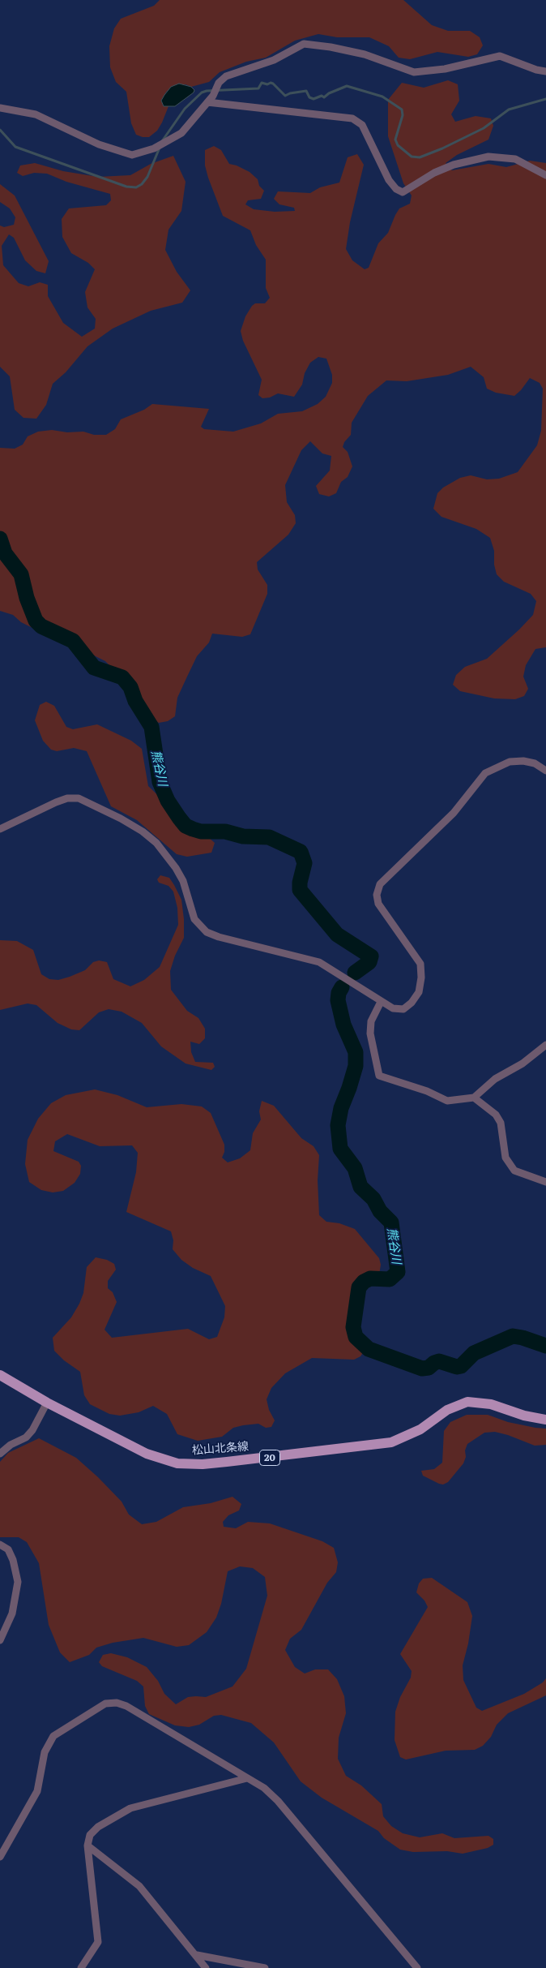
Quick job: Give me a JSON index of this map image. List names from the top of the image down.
{
  "streets": {
    "main road": ["松山北条線", "20"]
  },
  "water": ["熊谷川"]
}
